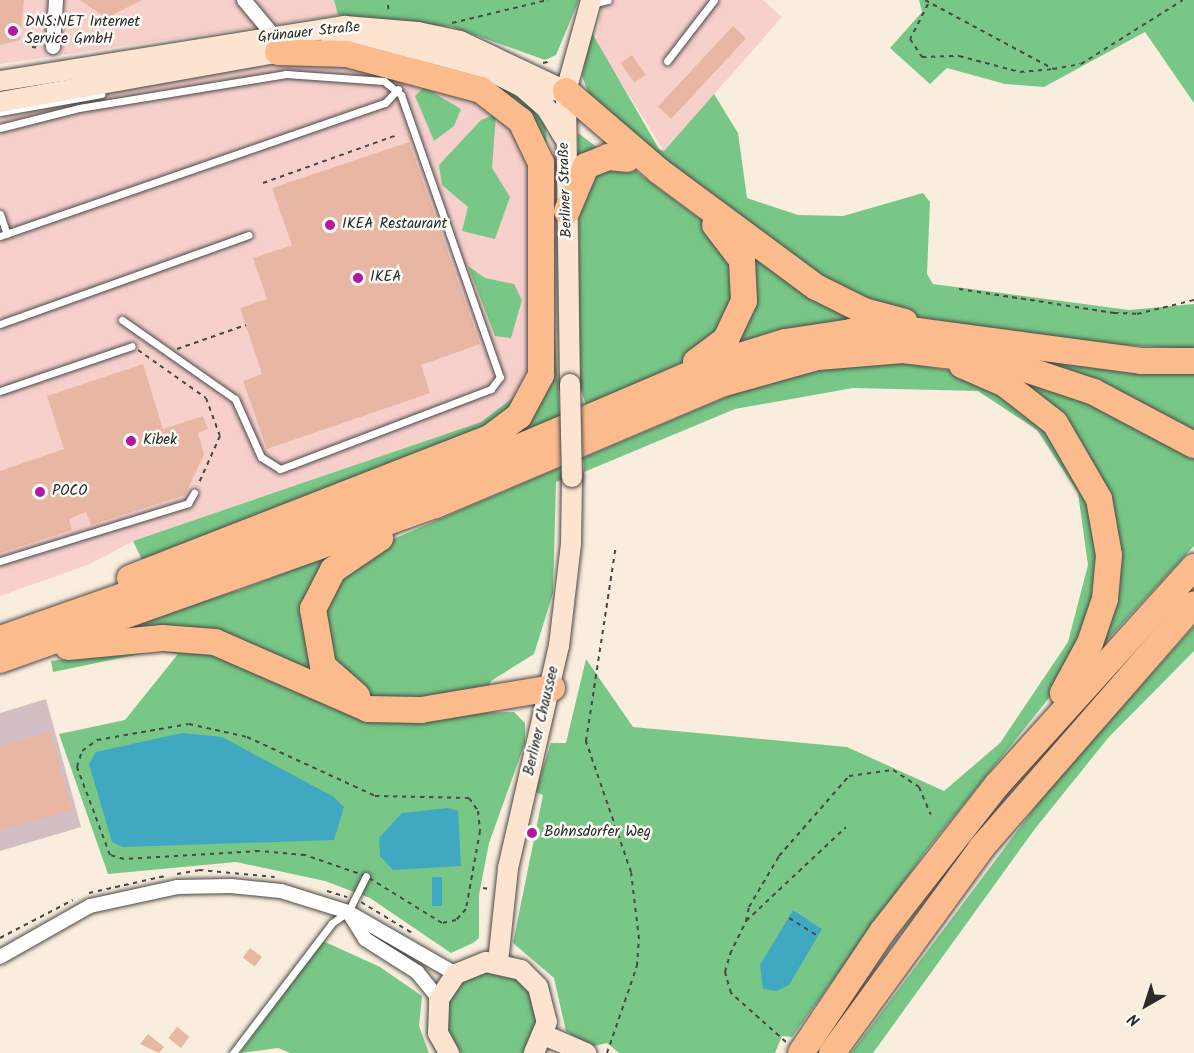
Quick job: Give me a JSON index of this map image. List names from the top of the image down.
{
  "streets": {
    "main road": ["Grünauer Straße", "Berliner Straße", "Berliner Chaussee"]
  },
  "crossings": [
    ["Grünauer Straße", "Berliner Straße"],
    ["Berliner Straße", "Berliner Chaussee"]
  ],
  "places": [
    "DNS:NET Internet Service GmbH",
    "IKEA Restaurant",
    "IKEA",
    "Kibek",
    "POCO",
    "Bohnsdorfer Weg"
  ],
  "north": "bottom left"
}
